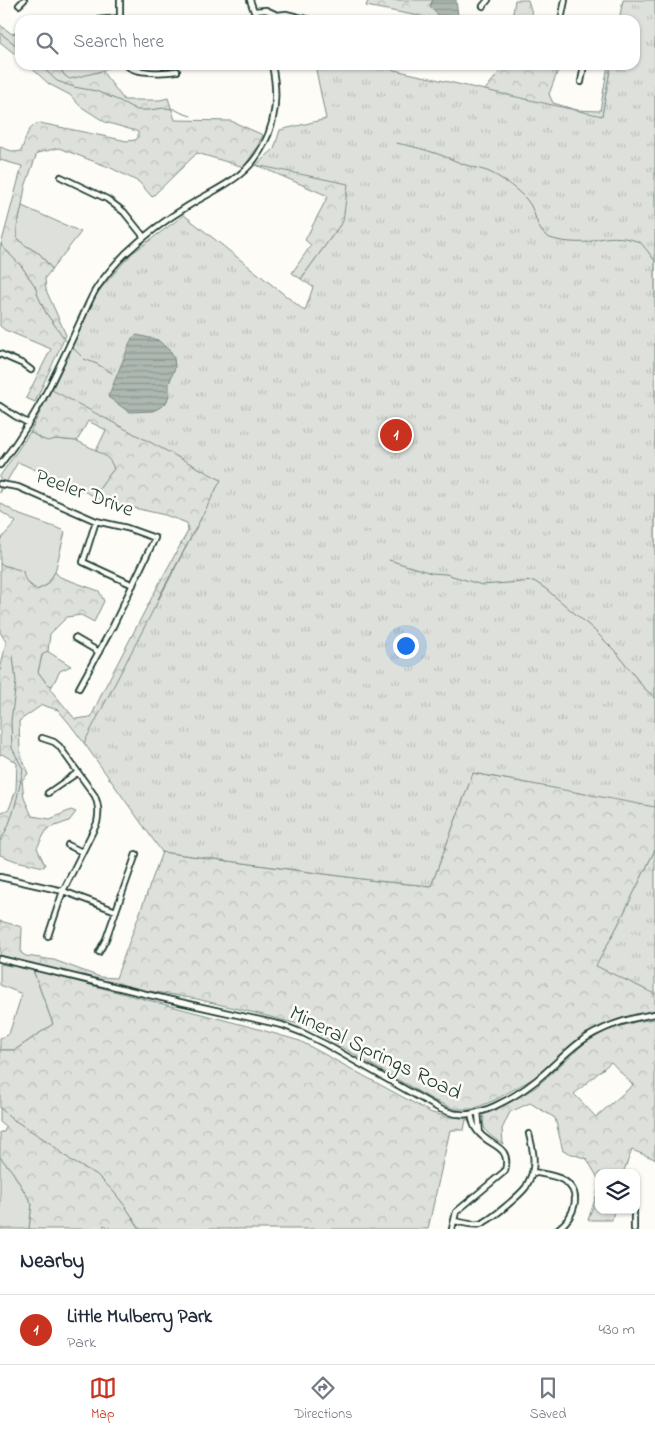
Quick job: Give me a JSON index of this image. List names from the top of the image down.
{
  "streets": {
    "street": ["Peeler Drive", "Mineral Springs Road"]
  },
  "page": {
    "search": "Search here",
    "pins": "1",
    "heading": "Nearby",
    "list": [
      {
        "mark": "1",
        "name": "Little Mulberry Park",
        "note": "Park",
        "value": "430 m"
      }
    ],
    "nav": ["Map", "Directions", "Saved"]
  }
}
